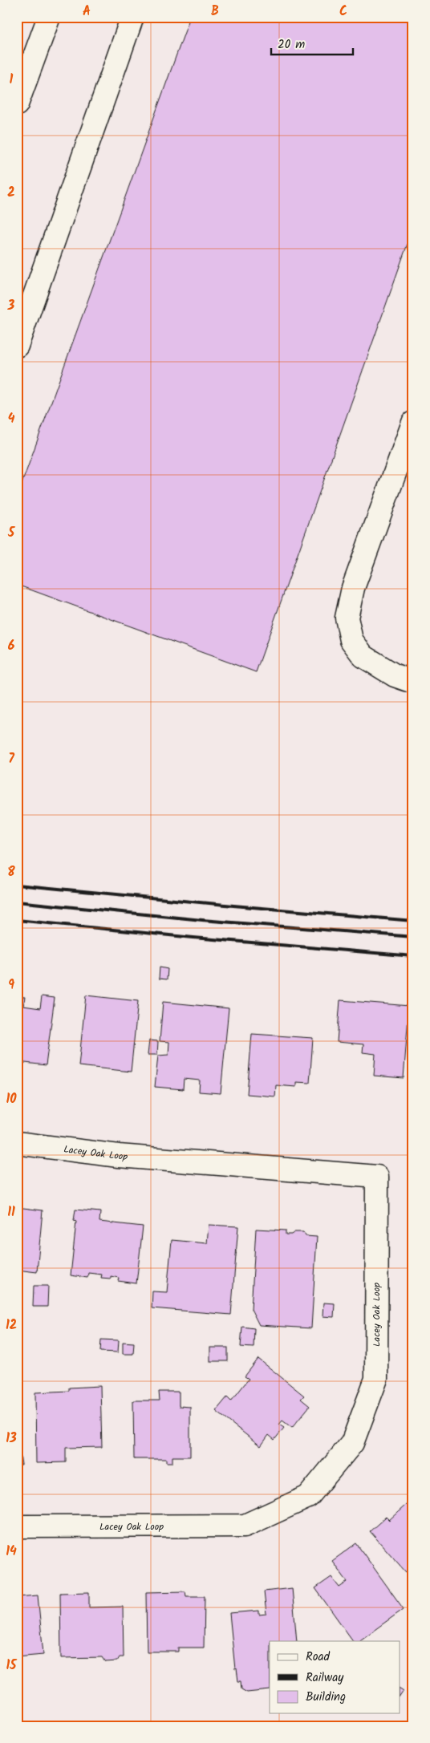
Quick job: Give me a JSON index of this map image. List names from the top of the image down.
{
  "streets": {
    "street": ["Lacey Oak Loop"]
  },
  "legend": ["Road", "Railway", "Building"],
  "scale_bar": "20 m",
  "grid": {
    "columns": ["A", "B", "C"],
    "rows": [
      "1",
      "2",
      "3",
      "4",
      "5",
      "6",
      "7",
      "8",
      "9",
      "10",
      "11",
      "12",
      "13",
      "14",
      "15"
    ]
  }
}
